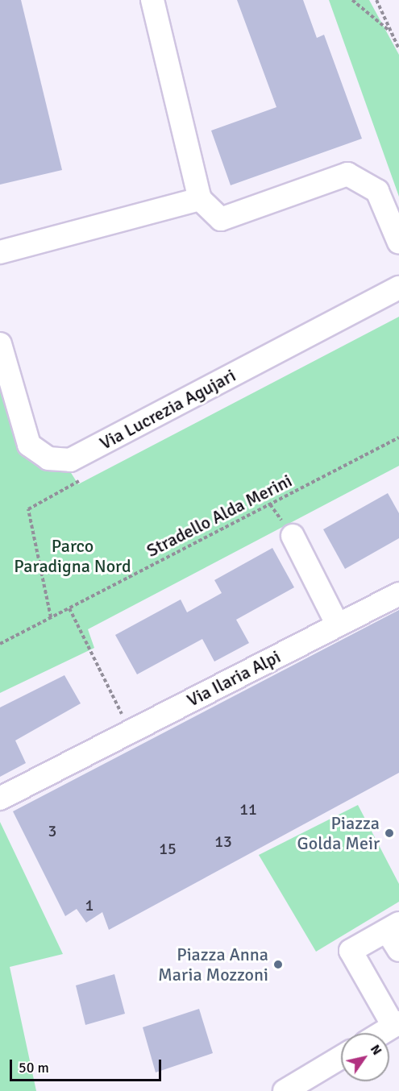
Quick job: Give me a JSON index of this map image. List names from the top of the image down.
{
  "streets": {
    "street": ["Via Lucrezia Agujari", "Via Ilaria Alpi"],
    "path": ["Stradello Alda Merini"]
  },
  "parks": ["Parco Paradigna Nord"],
  "places": ["Piazza Golda Meir", "Piazza Anna Maria Mozzoni"],
  "house_numbers": [
    "11",
    "3",
    "13",
    "15",
    "1"
  ],
  "scale_bar": "50 m",
  "north": "top right"
}
